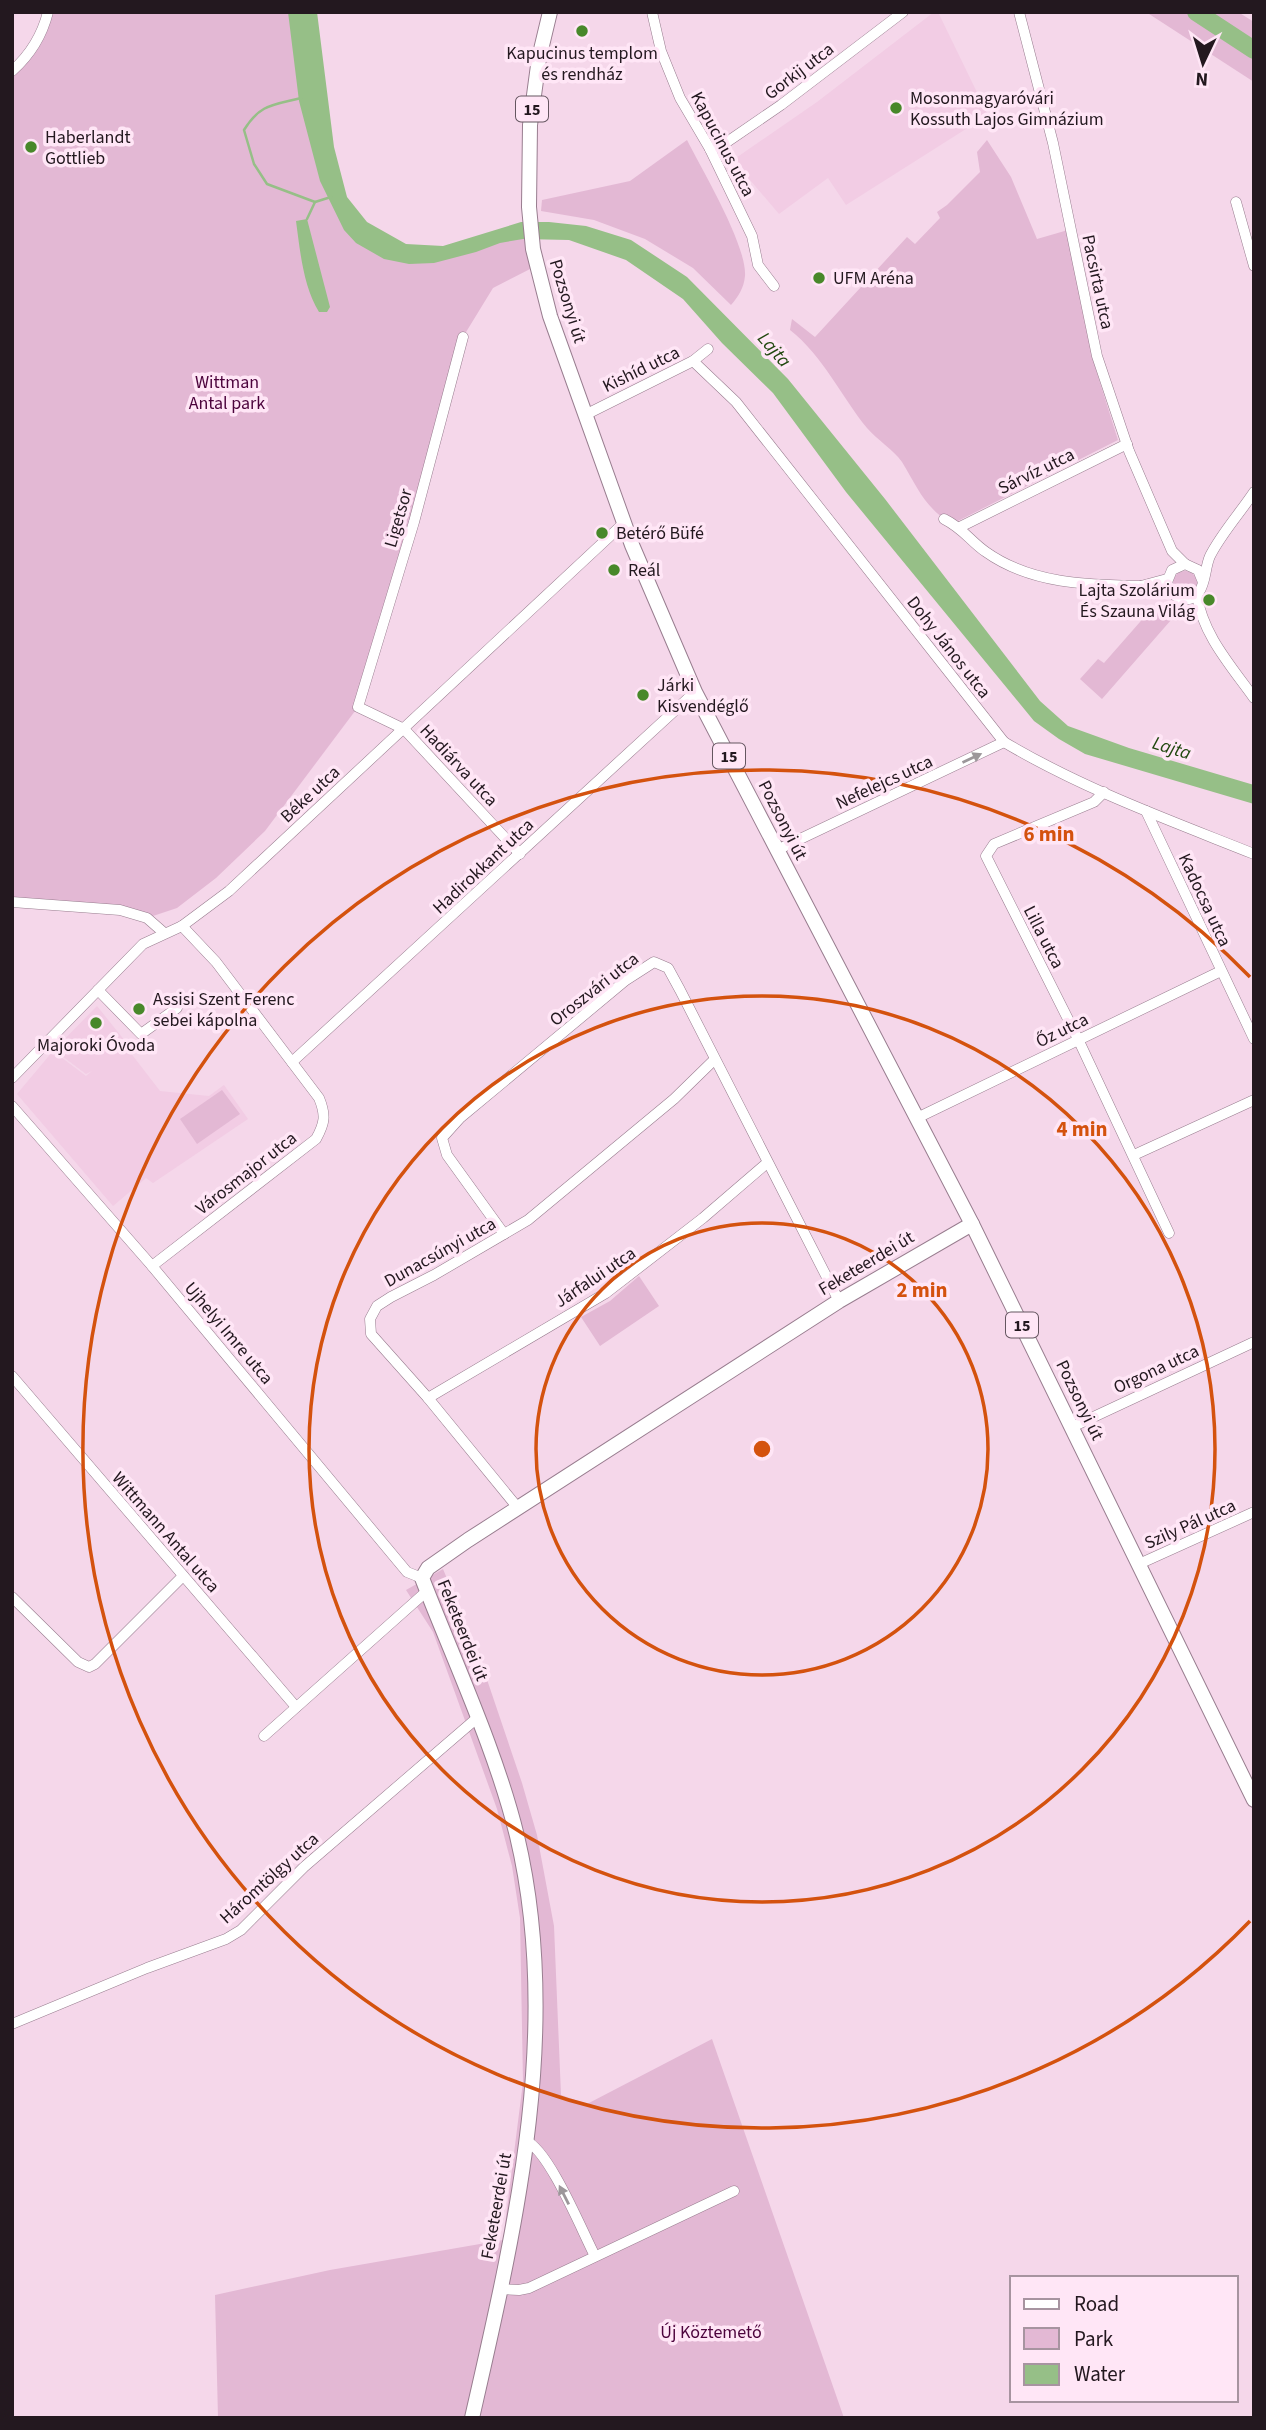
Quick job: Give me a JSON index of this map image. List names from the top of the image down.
{
  "streets": {
    "main road": ["15", "Pozsonyi út", "Feketeerdei út"],
    "street": [
      "Gorkij utca",
      "Kapucinus utca",
      "Pacsirta utca",
      "Kishíd utca",
      "Sárvíz utca",
      "Ligetsor",
      "Dohy János utca",
      "Hadiárva utca",
      "Nefelejcs utca",
      "Béke utca",
      "Hadirokkant utca",
      "Kadocsa utca",
      "Lilla utca",
      "Oroszvári utca",
      "Őz utca",
      "Városmajor utca",
      "Dunacsúnyi utca",
      "Járfalui utca",
      "Ujhelyi Imre utca",
      "Orgona utca",
      "Szily Pál utca",
      "Wittmann Antal utca",
      "Háromtölgy utca"
    ]
  },
  "crossings": [
    ["Gorkij utca", "Kapucinus utca"],
    ["15", "Pozsonyi út"],
    ["15", "Szily Pál utca"],
    ["Pacsirta utca", "Sárvíz utca"],
    ["Pozsonyi út", "Kishíd utca"],
    ["Pozsonyi út", "Nefelejcs utca"],
    ["Pozsonyi út", "Béke utca"],
    ["Pozsonyi út", "Hadirokkant utca"],
    ["Pozsonyi út", "Őz utca"],
    ["Pozsonyi út", "Feketeerdei út"],
    ["Pozsonyi út", "Orgona utca"],
    ["Pozsonyi út", "Szily Pál utca"],
    ["Kishíd utca", "Dohy János utca"],
    ["Ligetsor", "Hadiárva utca"],
    ["Ligetsor", "Béke utca"],
    ["Dohy János utca", "Nefelejcs utca"],
    ["Dohy János utca", "Kadocsa utca"],
    ["Dohy János utca", "Lilla utca"],
    ["Hadiárva utca", "Béke utca"],
    ["Hadiárva utca", "Hadirokkant utca"],
    ["Béke utca", "Városmajor utca"],
    ["Hadirokkant utca", "Városmajor utca"],
    ["Kadocsa utca", "Őz utca"],
    ["Lilla utca", "Őz utca"],
    ["Oroszvári utca", "Dunacsúnyi utca"],
    ["Oroszvári utca", "Feketeerdei út"],
    ["Oroszvári utca", "Járfalui utca"],
    ["Városmajor utca", "Ujhelyi Imre utca"],
    ["Dunacsúnyi utca", "Feketeerdei út"],
    ["Dunacsúnyi utca", "Járfalui utca"],
    ["Feketeerdei út", "Ujhelyi Imre utca"],
    ["Feketeerdei út", "Háromtölgy utca"]
  ],
  "one_way": ["Nefelejcs utca"],
  "water": ["Lajta"],
  "parks": ["Wittman Antal park", "Új Köztemető"],
  "places": [
    "Kapucinus templom és rendház",
    "Mosonmagyaróvári Kossuth Lajos Gimnázium",
    "Haberlandt Gottlieb",
    "UFM Aréna",
    "Betérő Büfé",
    "Reál",
    "Lajta Szolárium És Szauna Világ",
    "Járki Kisvendéglő",
    "Assisi Szent Ferenc sebei kápolna",
    "Majoroki Óvoda"
  ],
  "legend": ["Road", "Park", "Water"],
  "north": "bottom",
  "rings": ["6 min", "4 min", "2 min"]
}
